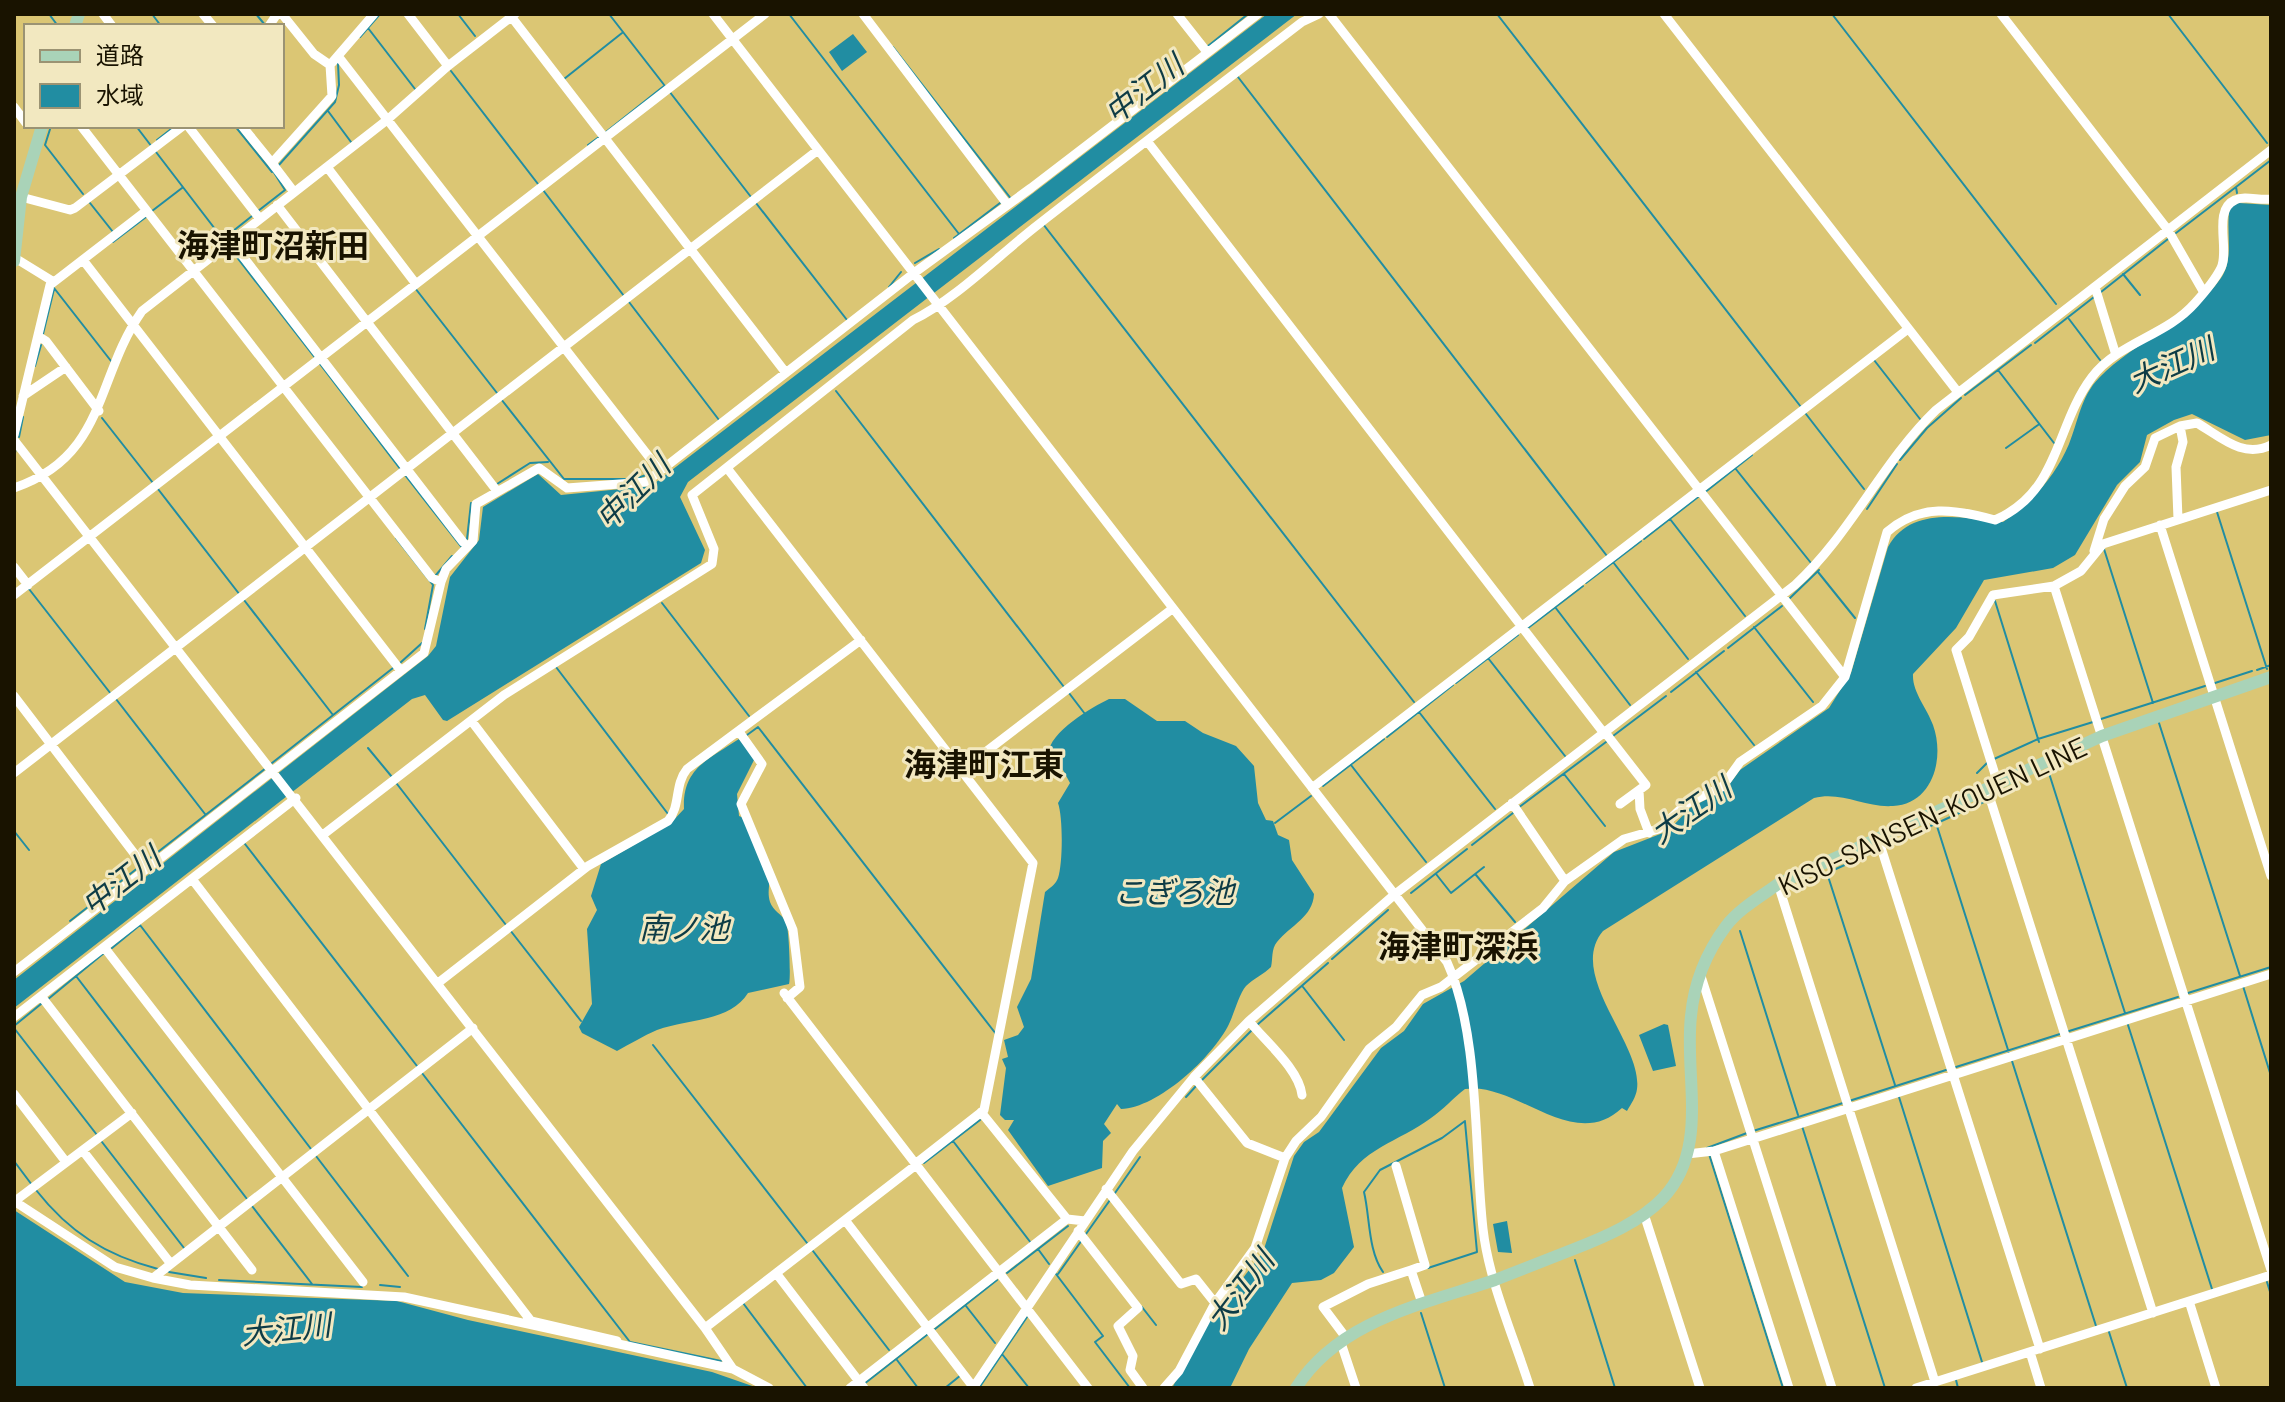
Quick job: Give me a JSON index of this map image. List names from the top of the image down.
{
  "streets": {
    "main road": ["KISO-SANSEN-KOUEN LINE"]
  },
  "districts": ["海津町沼新田", "海津町江東", "海津町深浜"],
  "water": [
    "中江川",
    "大江川",
    "こぎろ池",
    "南ノ池"
  ],
  "legend": ["道路", "水域"]
}
